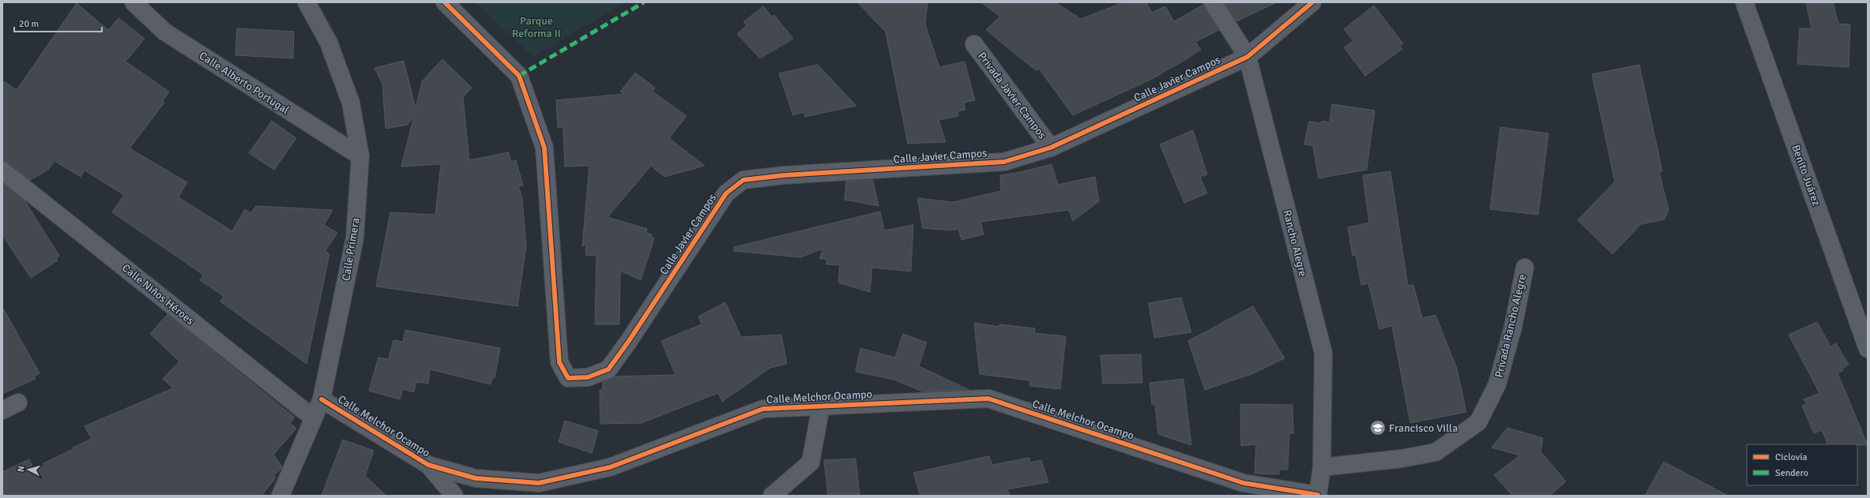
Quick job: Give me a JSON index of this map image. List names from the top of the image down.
{
  "streets": {
    "street": [
      "Calle Javier Campos",
      "Calle Alberto Portugal",
      "Privada Javier Campos",
      "Benito Juárez",
      "Rancho Alegre",
      "Calle Primera",
      "Calle Niños Héroes",
      "Privada Rancho Alegre",
      "Calle Melchor Ocampo"
    ]
  },
  "crossings": [
    ["Calle Javier Campos", "Privada Javier Campos"],
    ["Calle Javier Campos", "Rancho Alegre"],
    ["Calle Alberto Portugal", "Calle Primera"],
    ["Rancho Alegre", "Privada Rancho Alegre"],
    ["Rancho Alegre", "Calle Melchor Ocampo"],
    ["Calle Primera", "Calle Niños Héroes"],
    ["Calle Primera", "Calle Melchor Ocampo"]
  ],
  "parks": ["Parque Reforma II"],
  "places": {
    "school or university": ["Francisco Villa"]
  },
  "legend": ["Ciclovía", "Sendero"],
  "scale_bar": "20 m",
  "north": "left"
}
